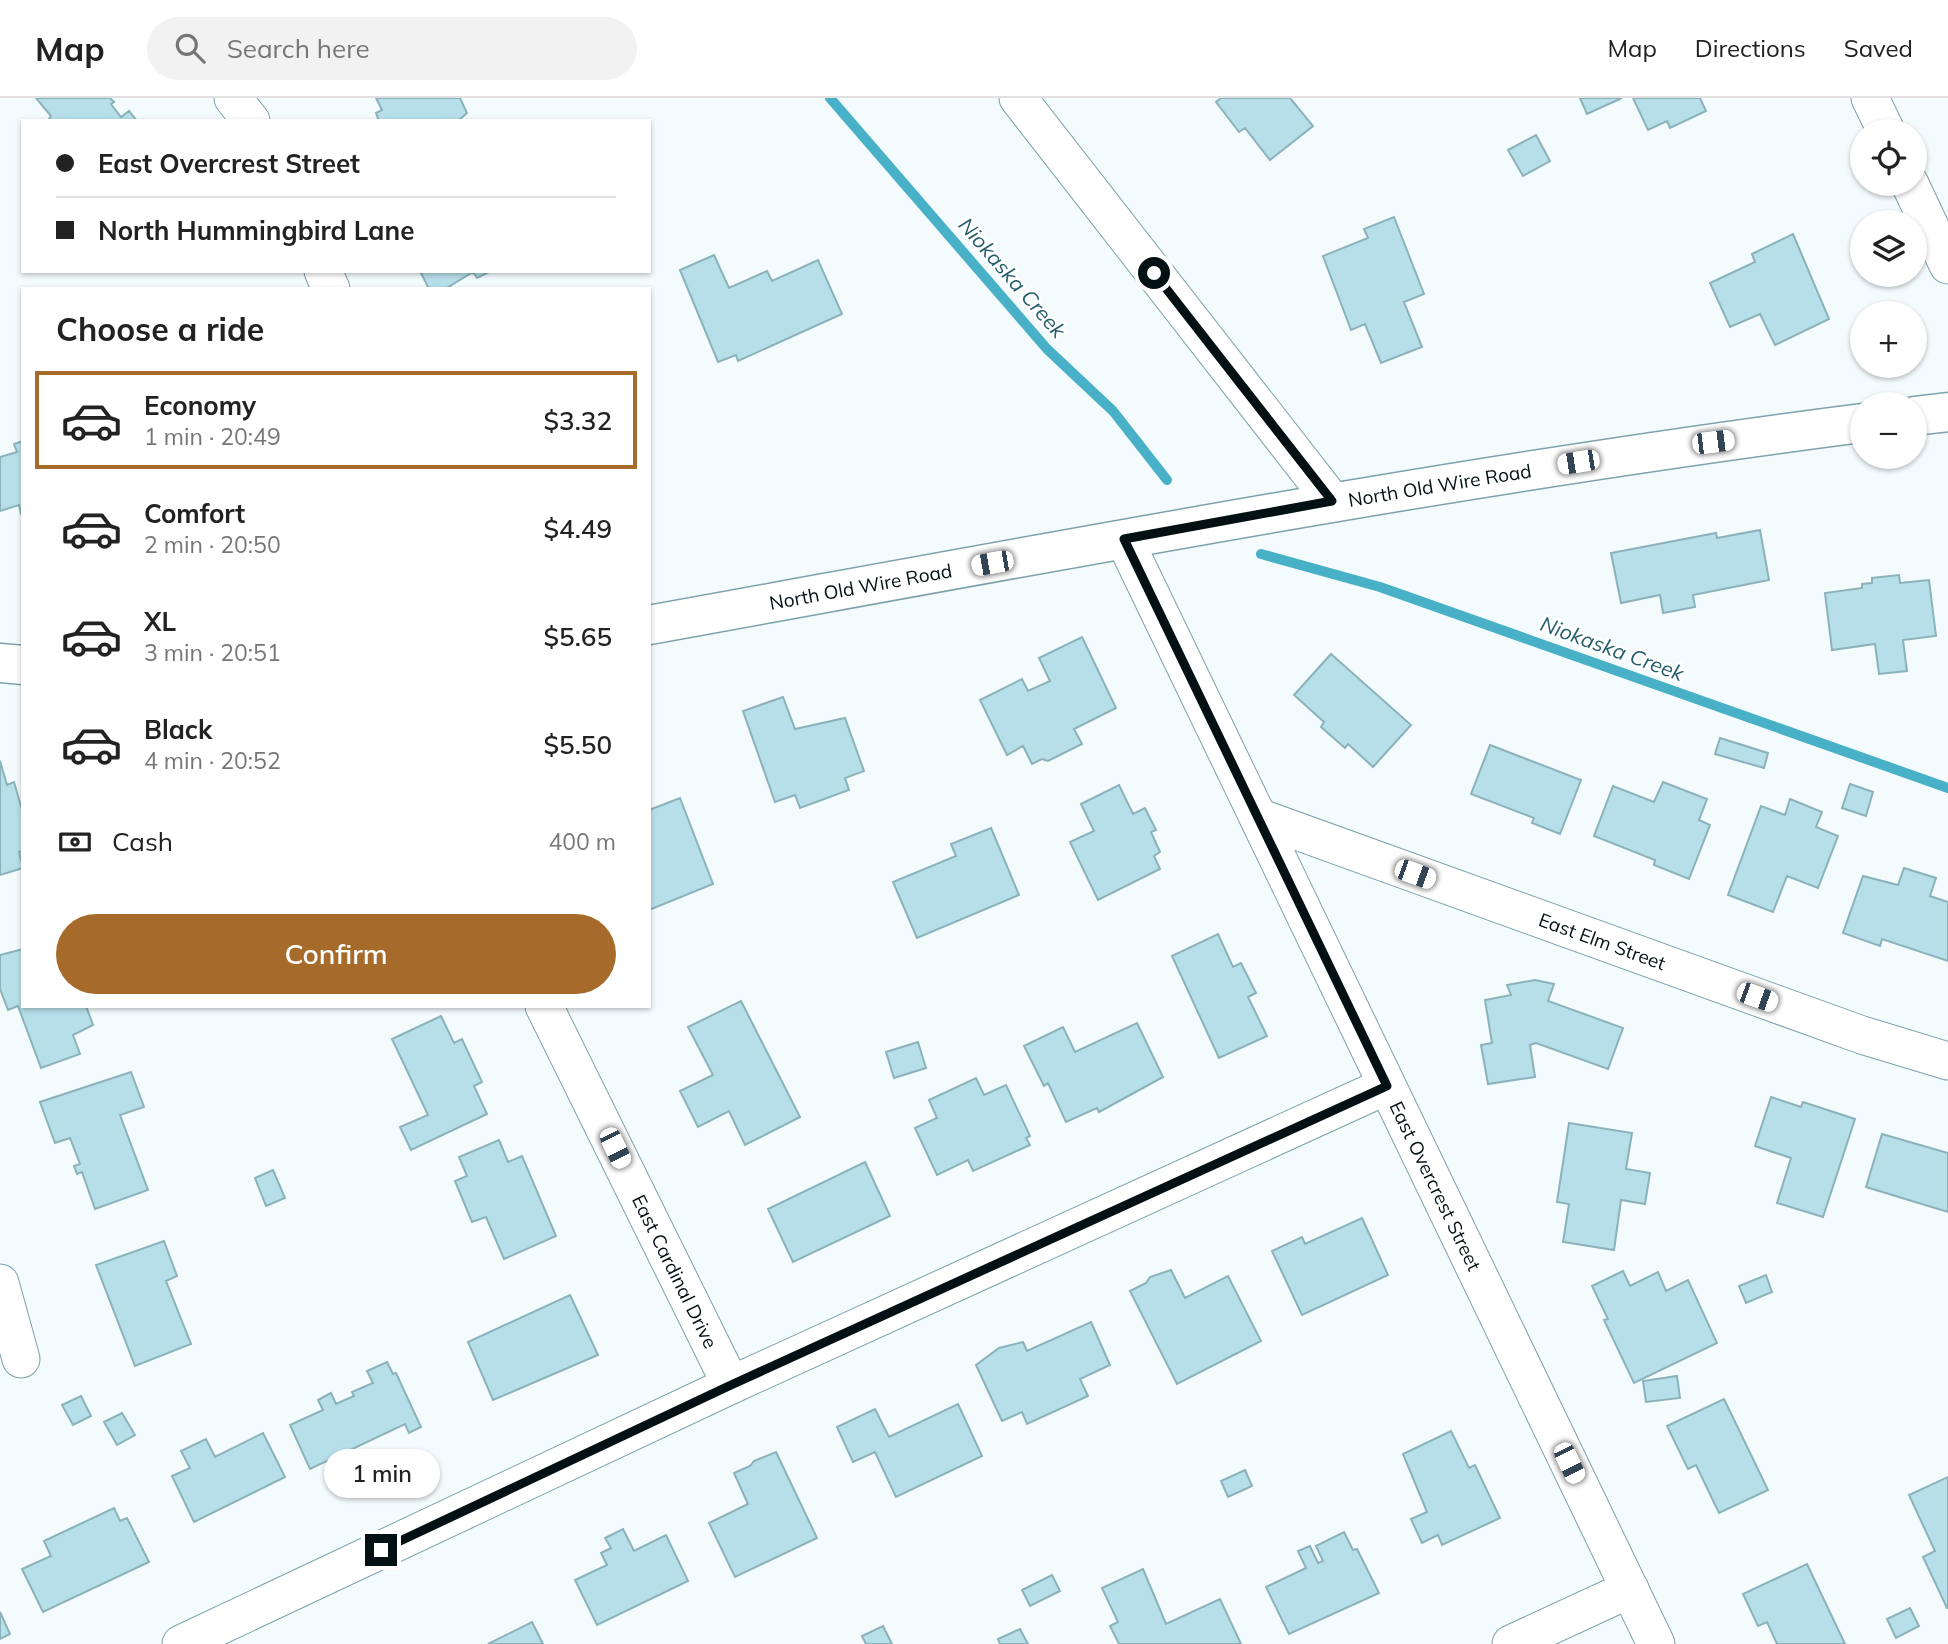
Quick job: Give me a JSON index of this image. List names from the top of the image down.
{
  "streets": {
    "street": [
      "North Old Wire Road",
      "East Elm Street",
      "East Overcrest Street",
      "East Cardinal Drive"
    ]
  },
  "crossings": [
    ["North Old Wire Road", "East Overcrest Street"],
    ["East Elm Street", "East Overcrest Street"]
  ],
  "water": ["Niokaska Creek"],
  "page": {
    "header": "Map",
    "search": "Search here",
    "nav": ["Map", "Directions", "Saved"],
    "map_buttons": ["+", "−"],
    "banner": ["East Overcrest Street", "North Hummingbird Lane"],
    "heading": "Choose a ride",
    "list": [
      {
        "name": "Economy",
        "note": "1 min · 20:49",
        "value": "$3.32"
      },
      {
        "name": "Comfort",
        "note": "2 min · 20:50",
        "value": "$4.49"
      },
      {
        "name": "XL",
        "note": "3 min · 20:51",
        "value": "$5.65"
      },
      {
        "name": "Black",
        "note": "4 min · 20:52",
        "value": "$5.50"
      }
    ],
    "pay": ["Cash", "400 m"],
    "buttons": "Confirm",
    "bubble": "1 min"
  }
}
